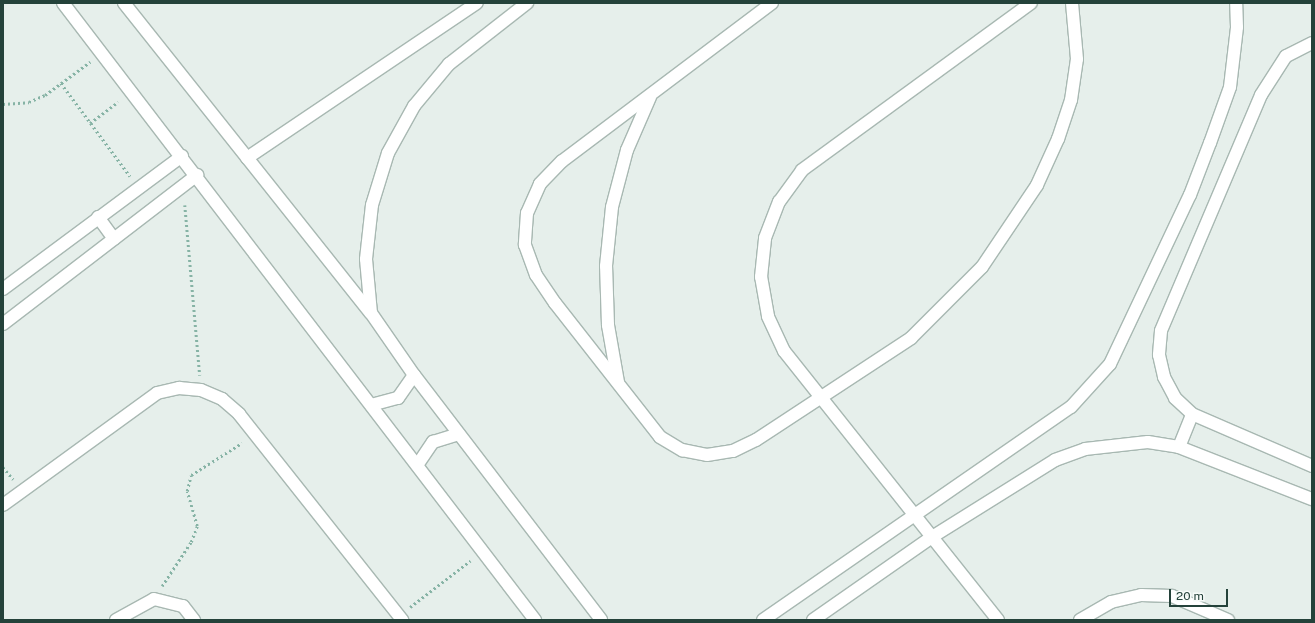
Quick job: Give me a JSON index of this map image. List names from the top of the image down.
{
  "scale_bar": "20 m"
}
